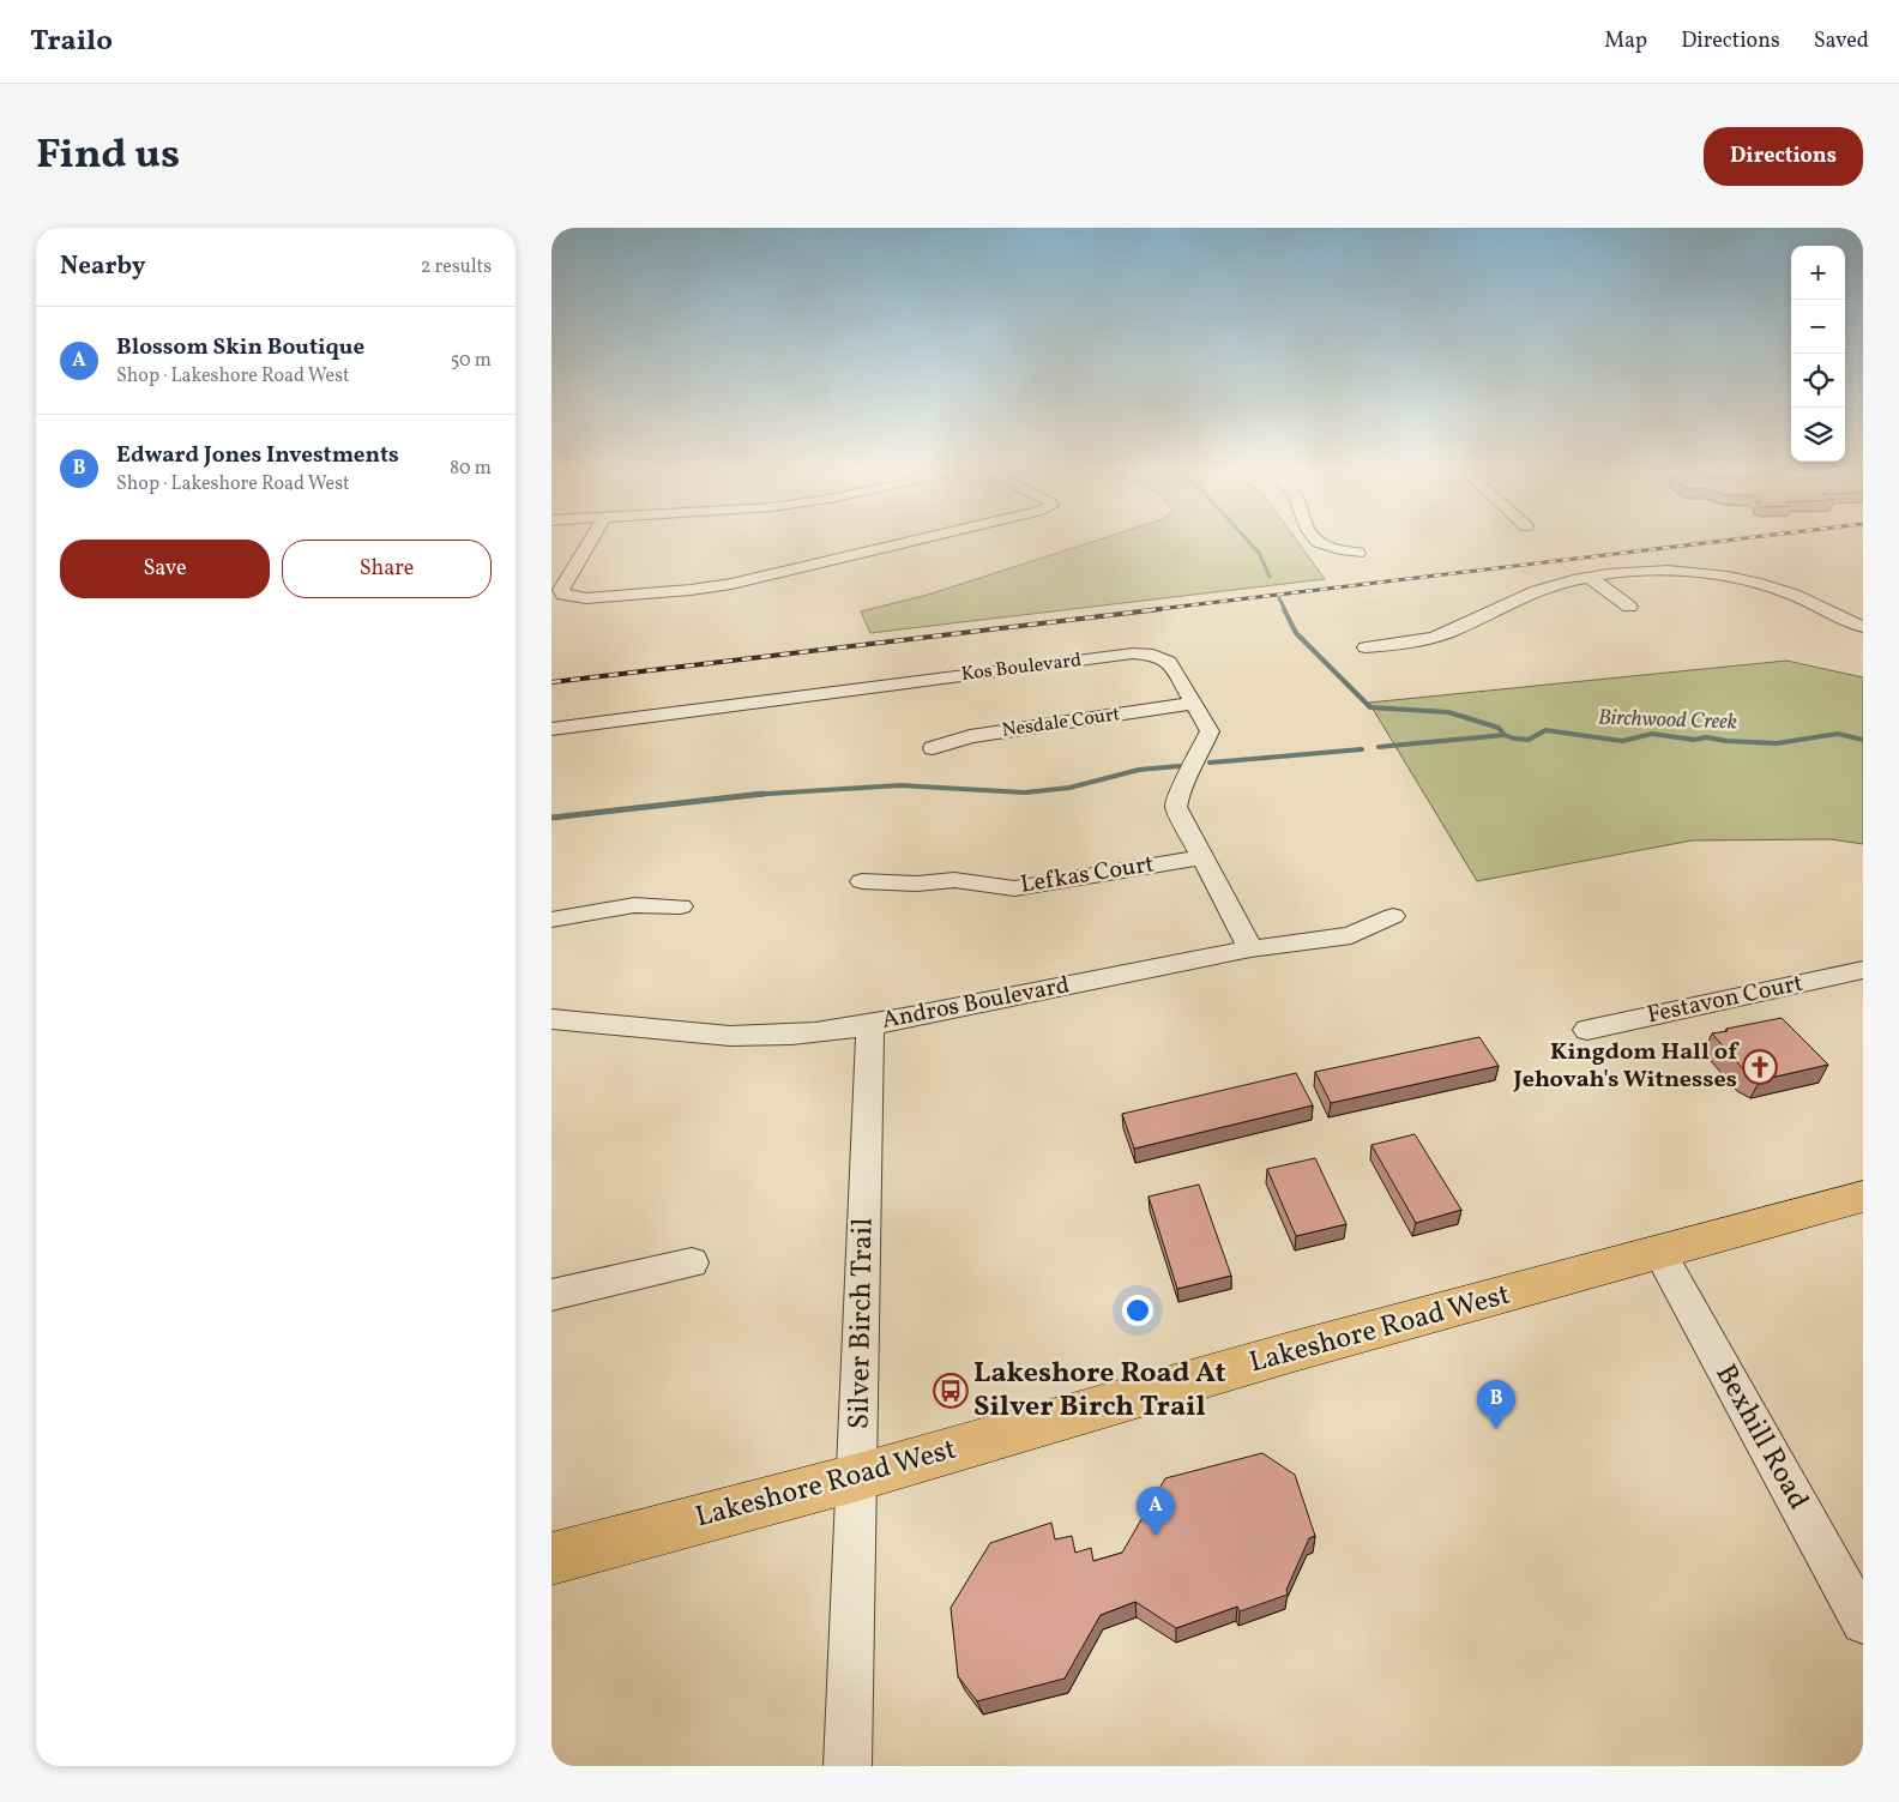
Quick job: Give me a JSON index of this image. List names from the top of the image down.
{
  "streets": {
    "main road": ["Lakeshore Road West"],
    "street": [
      "Kos Boulevard",
      "Nesdale Court",
      "Lefkas Court",
      "Festavon Court",
      "Andros Boulevard",
      "Silver Birch Trail",
      "Bexhill Road"
    ]
  },
  "crossings": [
    ["Kos Boulevard", "Nesdale Court"],
    ["Kos Boulevard", "Lefkas Court"],
    ["Kos Boulevard", "Andros Boulevard"],
    ["Andros Boulevard", "Silver Birch Trail"],
    ["Silver Birch Trail", "Lakeshore Road West"],
    ["Lakeshore Road West", "Bexhill Road"]
  ],
  "water": ["Birchwood Creek"],
  "places": {
    "church": ["Kingdom Hall of Jehovah's Witnesses"],
    "bus stop": ["Lakeshore Road At Silver Birch Trail"]
  },
  "page": {
    "header": "Trailo",
    "nav": ["Map", "Directions", "Saved"],
    "title": "Find us",
    "buttons": [
      "Directions",
      ["Save", "Share"]
    ],
    "heading": ["Nearby", "2 results"],
    "map_buttons": ["+", "−"],
    "list": [
      {
        "mark": "A",
        "name": "Blossom Skin Boutique",
        "note": "Shop · Lakeshore Road West",
        "value": "50 m"
      },
      {
        "mark": "B",
        "name": "Edward Jones Investments",
        "note": "Shop · Lakeshore Road West",
        "value": "80 m"
      }
    ],
    "pins": ["B", "A"]
  }
}
